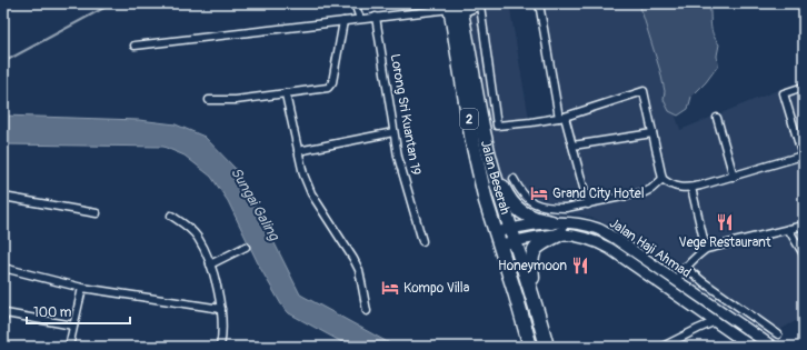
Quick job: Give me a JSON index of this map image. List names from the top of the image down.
{
  "streets": {
    "highway": ["2", "Jalan Beserah"],
    "street": ["Lorong Sri Kuantan 19", "Jalan Haji Ahmad"]
  },
  "crossings": [
    ["Jalan Beserah", "Jalan Haji Ahmad"]
  ],
  "water": ["Sungai Galing"],
  "places": {
    "hotel": ["Grand City Hotel", "Kompo Villa"],
    "restaurant": ["Vege Restaurant", "Honeymoon"]
  },
  "scale_bar": "100 m"
}
